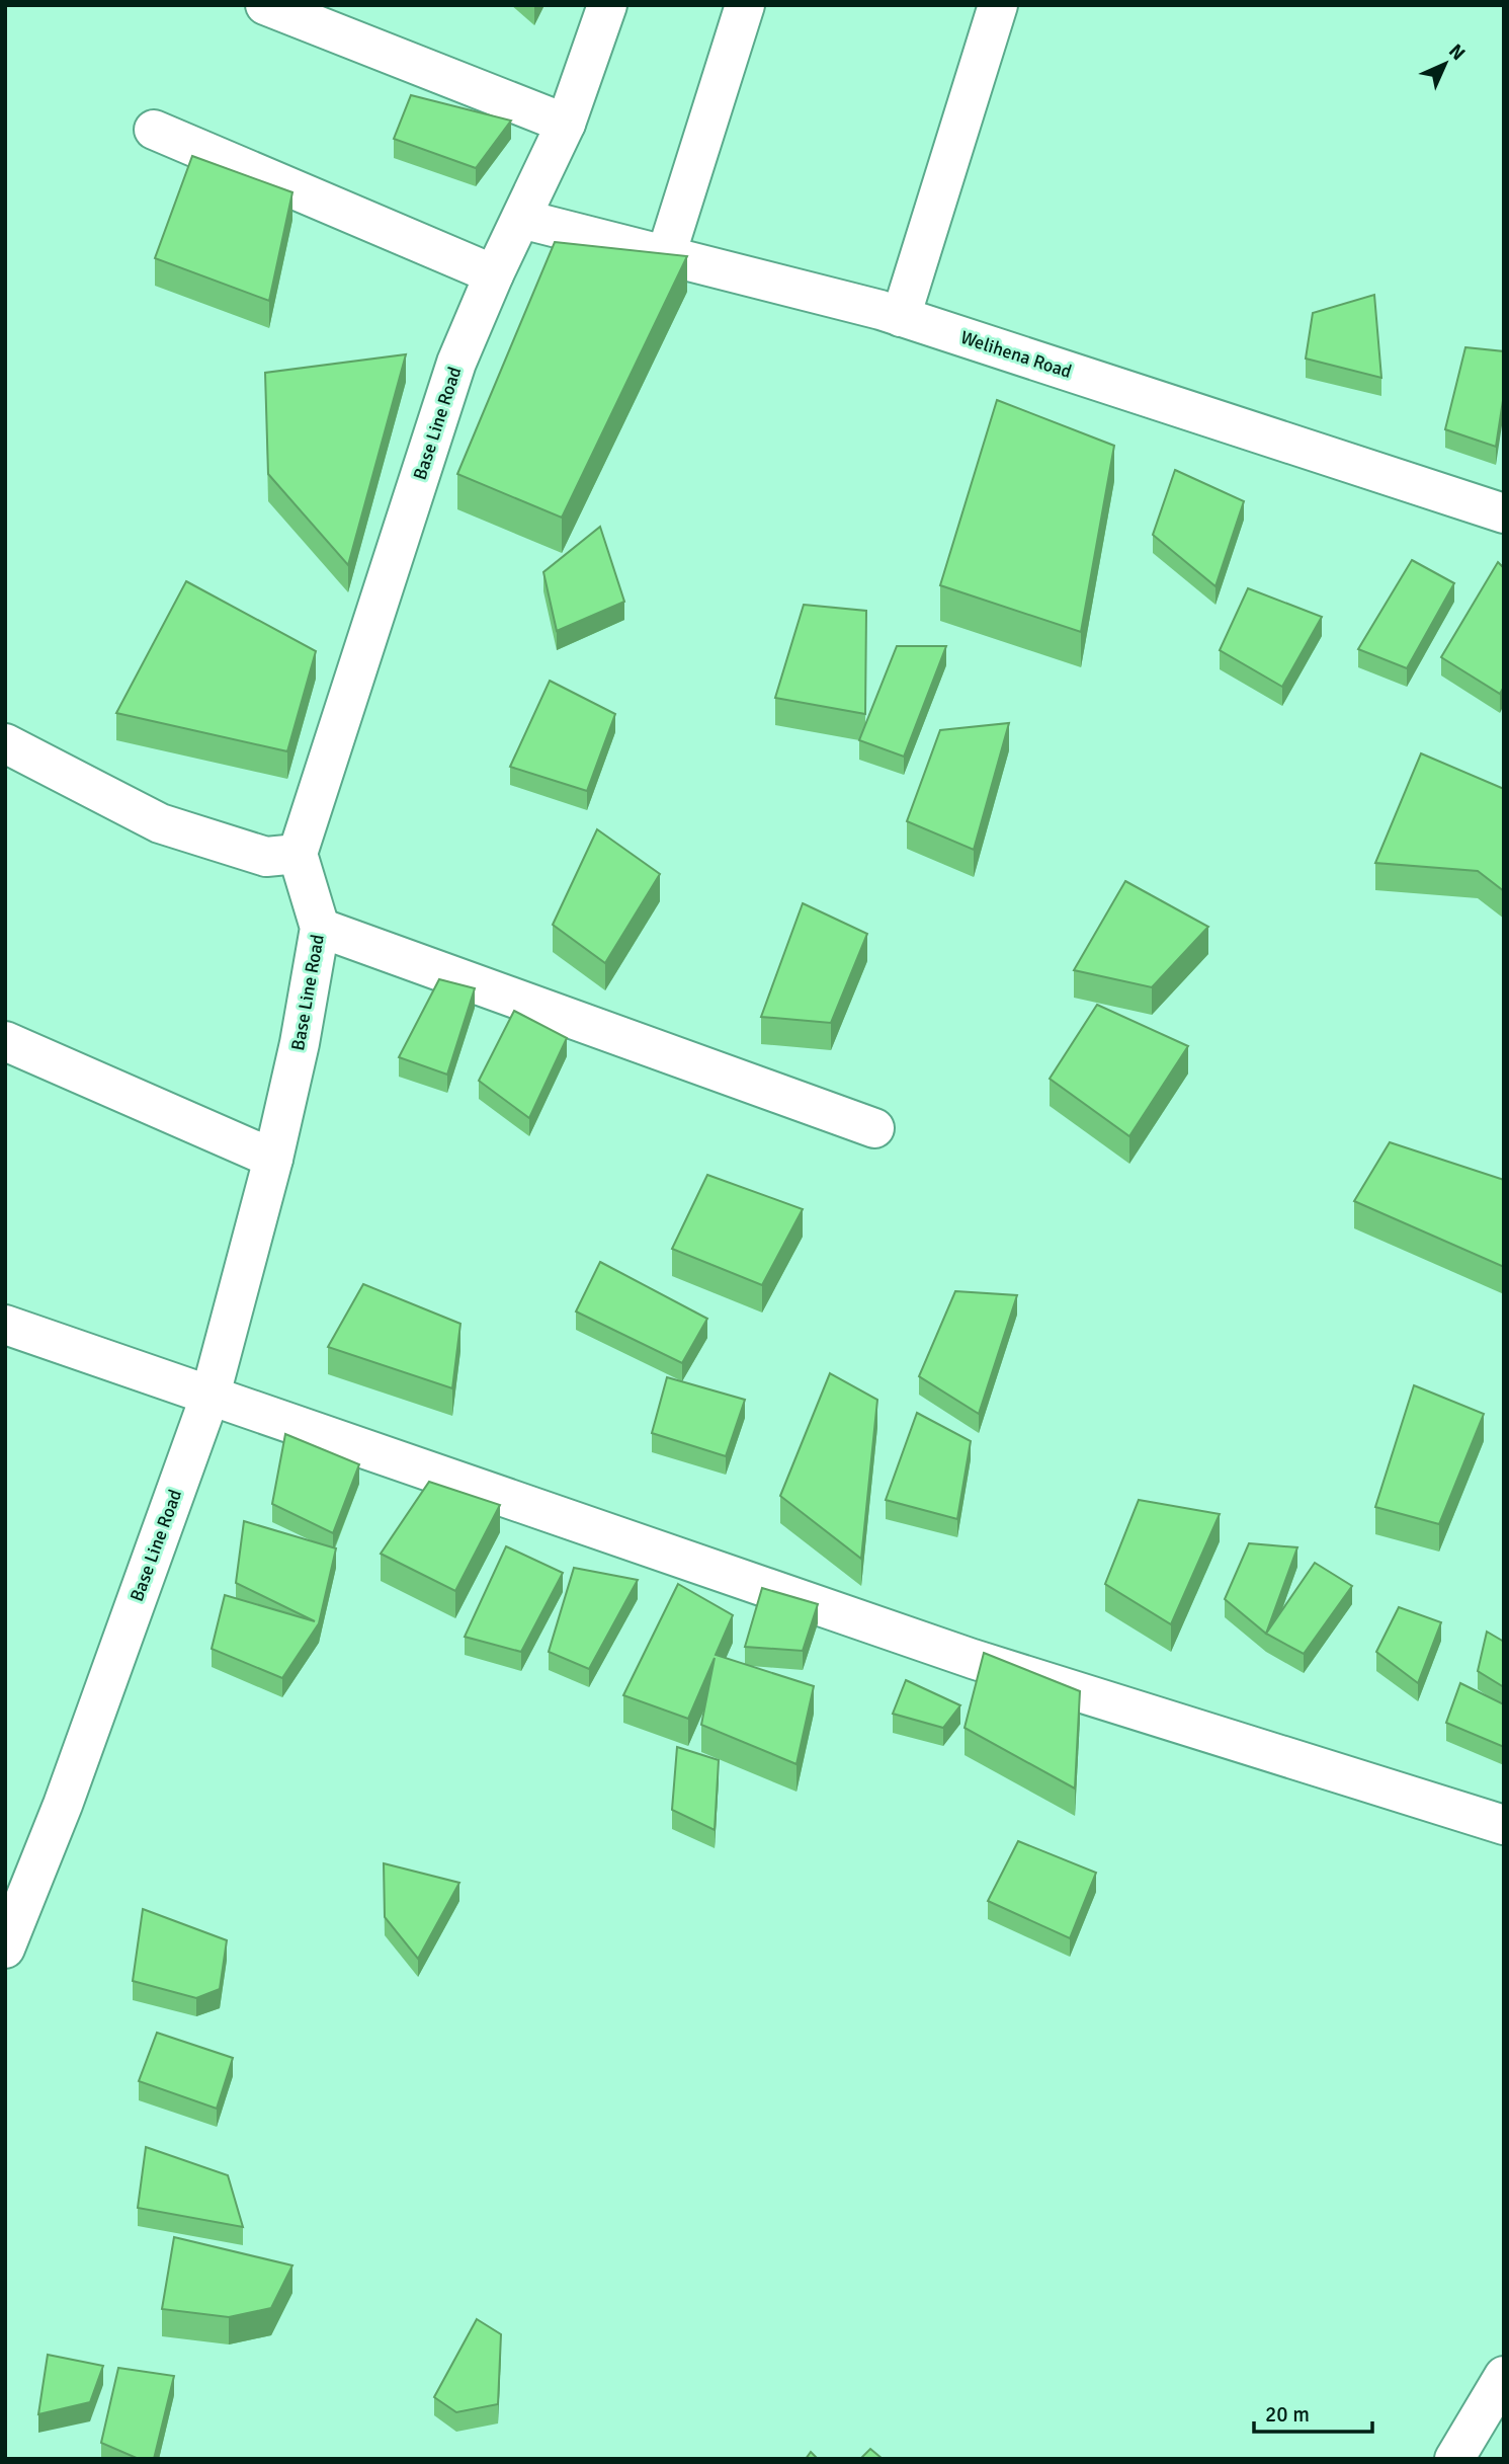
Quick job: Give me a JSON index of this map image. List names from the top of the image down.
{
  "streets": {
    "street": ["Welihena Road", "Base Line Road"]
  },
  "crossings": [
    ["Welihena Road", "Base Line Road"]
  ],
  "scale_bar": "20 m",
  "north": "top right"
}
